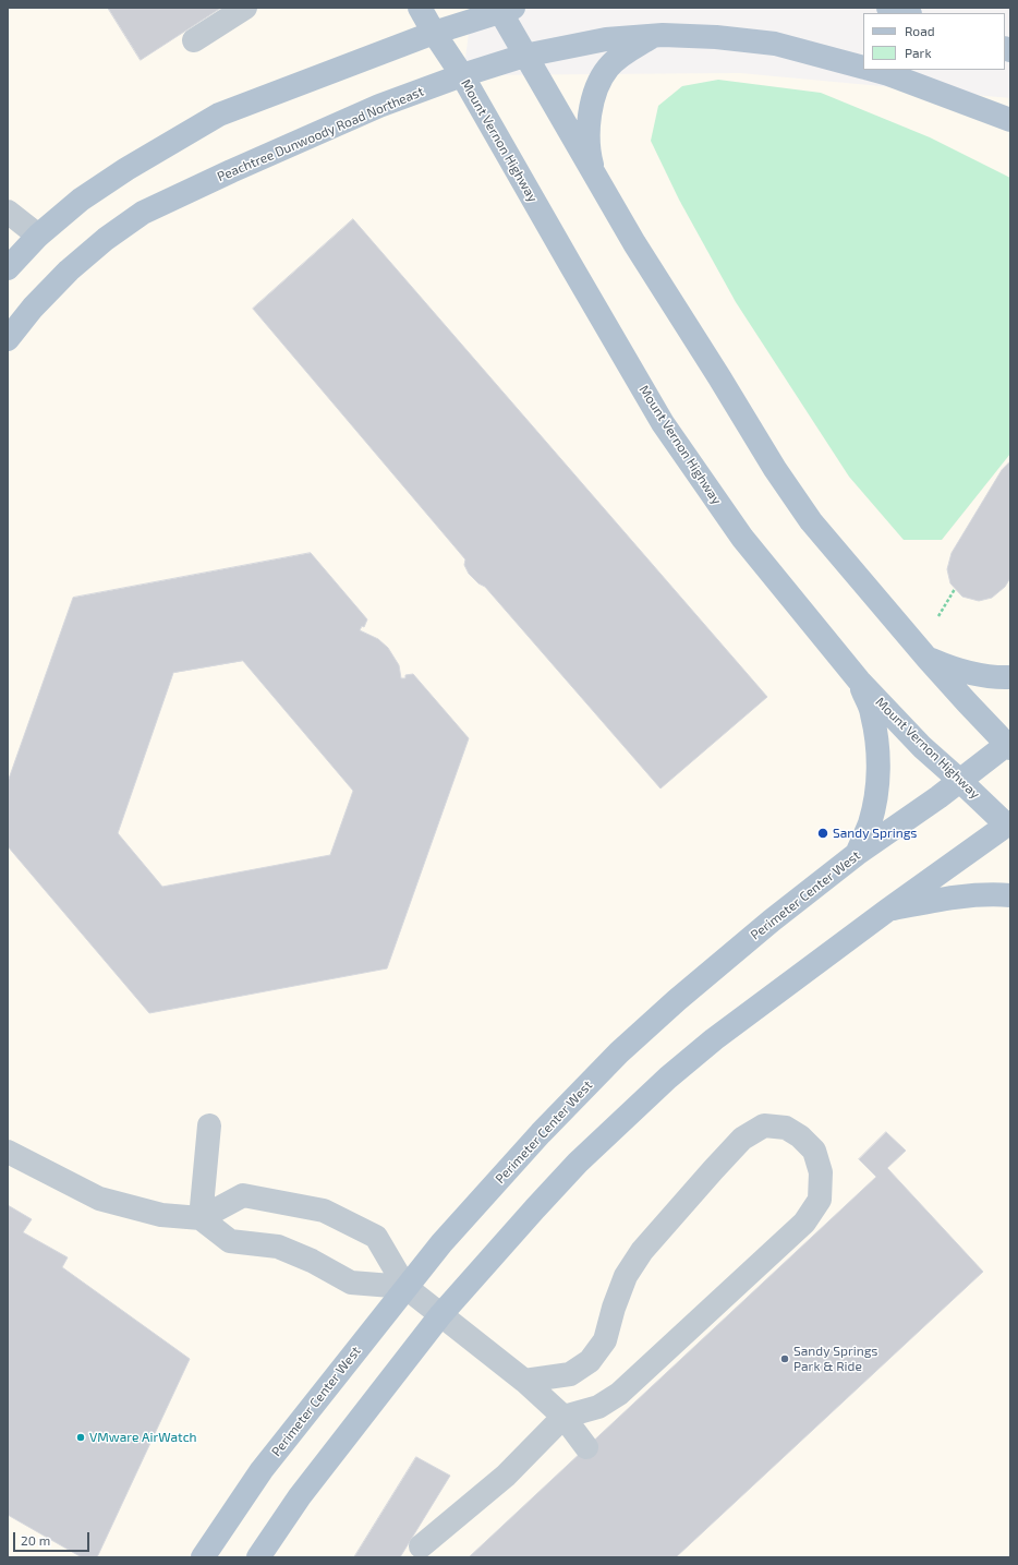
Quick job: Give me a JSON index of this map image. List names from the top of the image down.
{
  "streets": {
    "main road": ["Peachtree Dunwoody Road Northeast", "Mount Vernon Highway", "Perimeter Center West"]
  },
  "crossings": [
    ["Peachtree Dunwoody Road Northeast", "Mount Vernon Highway"],
    ["Mount Vernon Highway", "Perimeter Center West"]
  ],
  "places": ["Sandy Springs", "Sandy Springs Park & Ride", "VMware AirWatch"],
  "legend": ["Road", "Park"],
  "scale_bar": "20 m"
}
